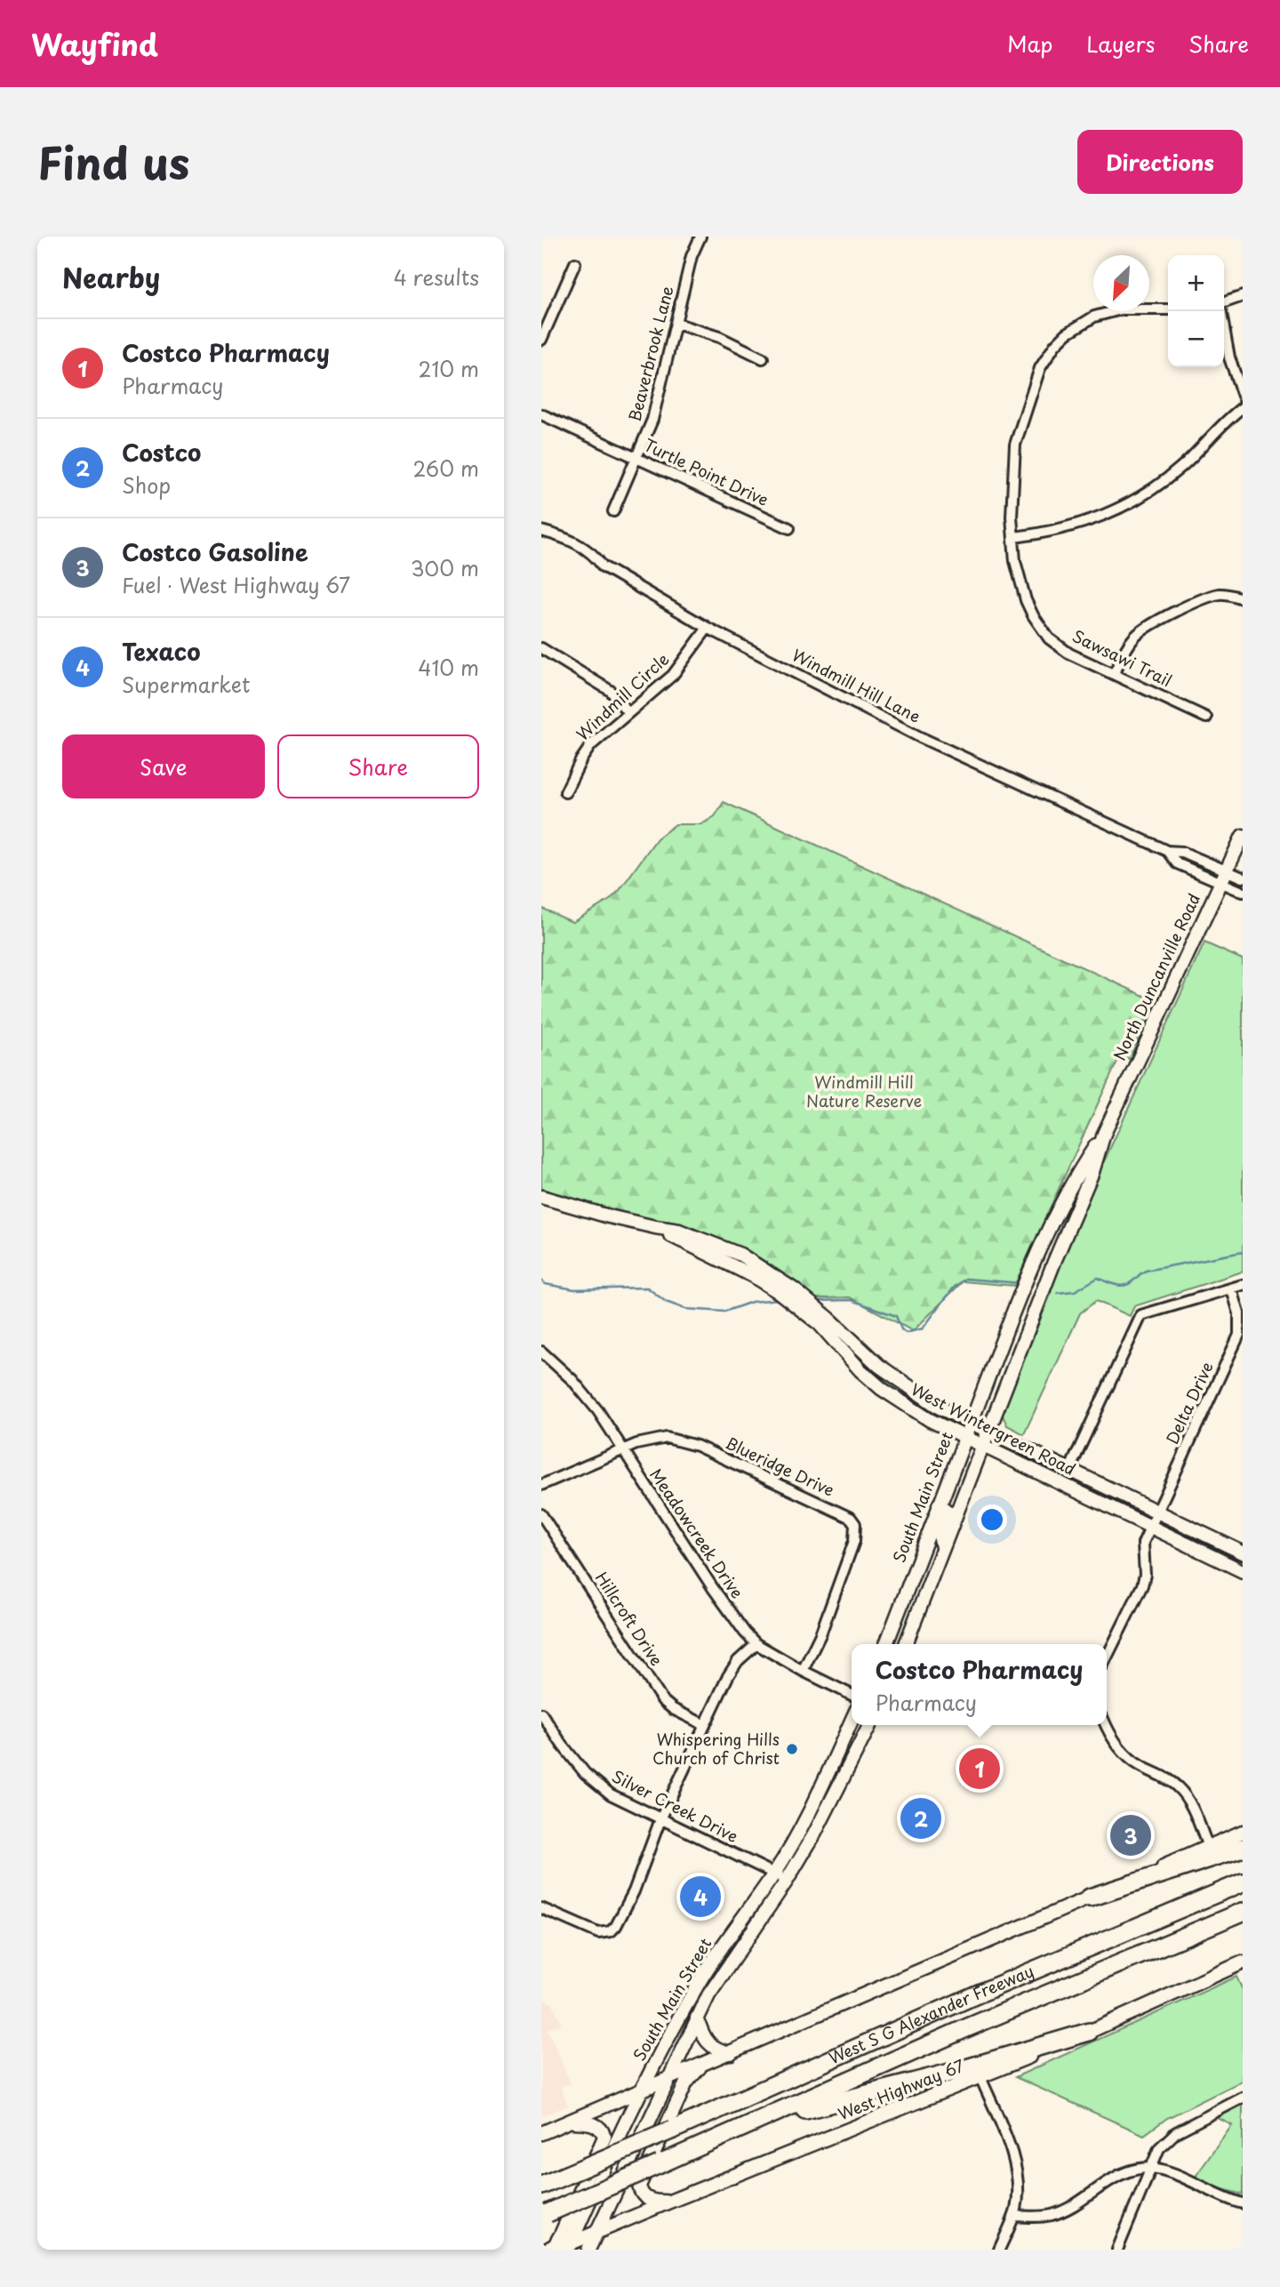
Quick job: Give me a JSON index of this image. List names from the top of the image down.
{
  "streets": {
    "highway": ["West S G Alexander Freeway"],
    "main road": [
      "North Duncanville Road",
      "West Wintergreen Road",
      "South Main Street",
      "West Highway 67"
    ],
    "street": [
      "Beaverbrook Lane",
      "Turtle Point Drive",
      "Sawsawi Trail",
      "Windmill Hill Lane",
      "Windmill Circle",
      "Delta Drive",
      "Blueridge Drive",
      "Meadowcreek Drive",
      "Hillcroft Drive",
      "Silver Creek Drive"
    ]
  },
  "crossings": [
    ["Beaverbrook Lane", "Turtle Point Drive"],
    ["Windmill Hill Lane", "Windmill Circle"],
    ["Windmill Hill Lane", "North Duncanville Road"],
    ["North Duncanville Road", "South Main Street"],
    ["Delta Drive", "West Wintergreen Road"],
    ["West Wintergreen Road", "South Main Street"],
    ["Blueridge Drive", "Meadowcreek Drive"],
    ["South Main Street", "Silver Creek Drive"],
    ["South Main Street", "West Highway 67"]
  ],
  "parks": ["Windmill Hill Nature Reserve"],
  "places": ["Whispering Hills Church of Christ"],
  "north": "bottom left",
  "page": {
    "header": "Wayfind",
    "nav": ["Map", "Layers", "Share"],
    "title": "Find us",
    "buttons": [
      "Directions",
      ["Save", "Share"]
    ],
    "heading": ["Nearby", "4 results"],
    "map_buttons": ["+", "−"],
    "list": [
      {
        "mark": "1",
        "name": "Costco Pharmacy",
        "note": "Pharmacy",
        "value": "210 m"
      },
      {
        "mark": "2",
        "name": "Costco",
        "note": "Shop",
        "value": "260 m"
      },
      {
        "mark": "3",
        "name": "Costco Gasoline",
        "note": "Fuel · West Highway 67",
        "value": "300 m"
      },
      {
        "mark": "4",
        "name": "Texaco",
        "note": "Supermarket",
        "value": "410 m"
      }
    ],
    "popup": ["Costco Pharmacy", "Pharmacy"],
    "pins": [
      "1",
      "2",
      "3",
      "4"
    ]
  }
}
